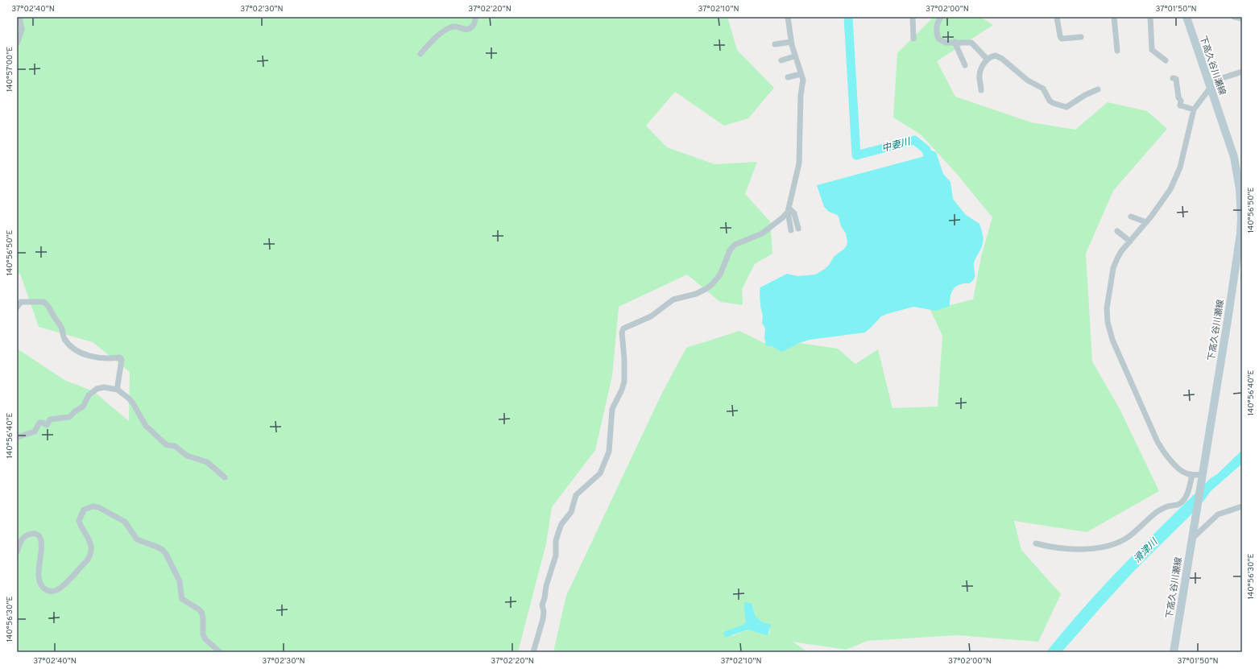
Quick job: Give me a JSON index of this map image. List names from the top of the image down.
{
  "streets": {
    "main road": ["下高久谷川瀬線"]
  },
  "water": ["中妻川", "滑津川"],
  "coordinates": [
    "37°02'40\"N",
    "37°02'30\"N",
    "37°02'20\"N",
    "37°02'10\"N",
    "37°02'00\"N",
    "37°01'50\"N",
    "140°57'00\"E",
    "140°56'50\"E",
    "140°56'40\"E",
    "140°56'30\"E"
  ]
}
